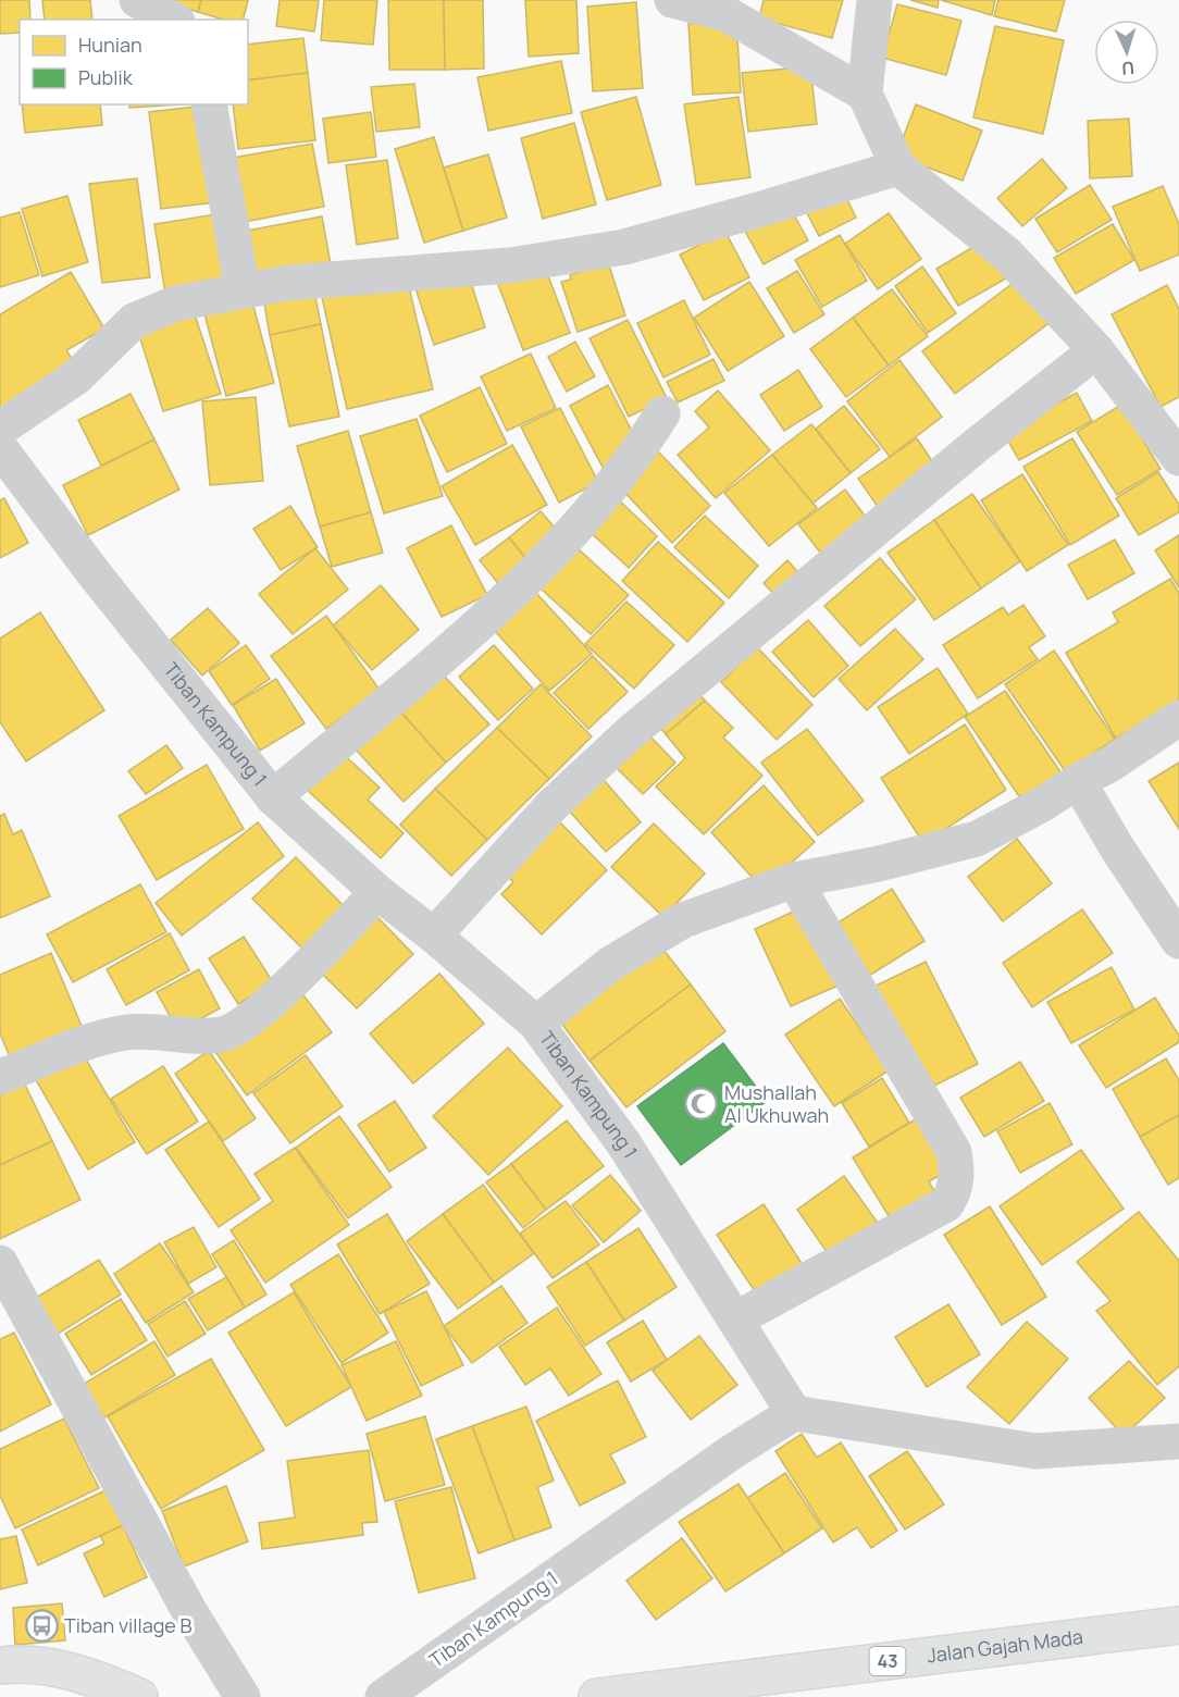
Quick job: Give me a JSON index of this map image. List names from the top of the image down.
{
  "streets": {
    "highway": ["Jalan Gajah Mada", "43"],
    "street": ["Tiban Kampung 1"]
  },
  "places": {
    "mosque": ["Mushallah Al Ukhuwah"],
    "bus stop": ["Tiban village B"]
  },
  "legend": ["Hunian", "Publik"],
  "north": "bottom"
}
